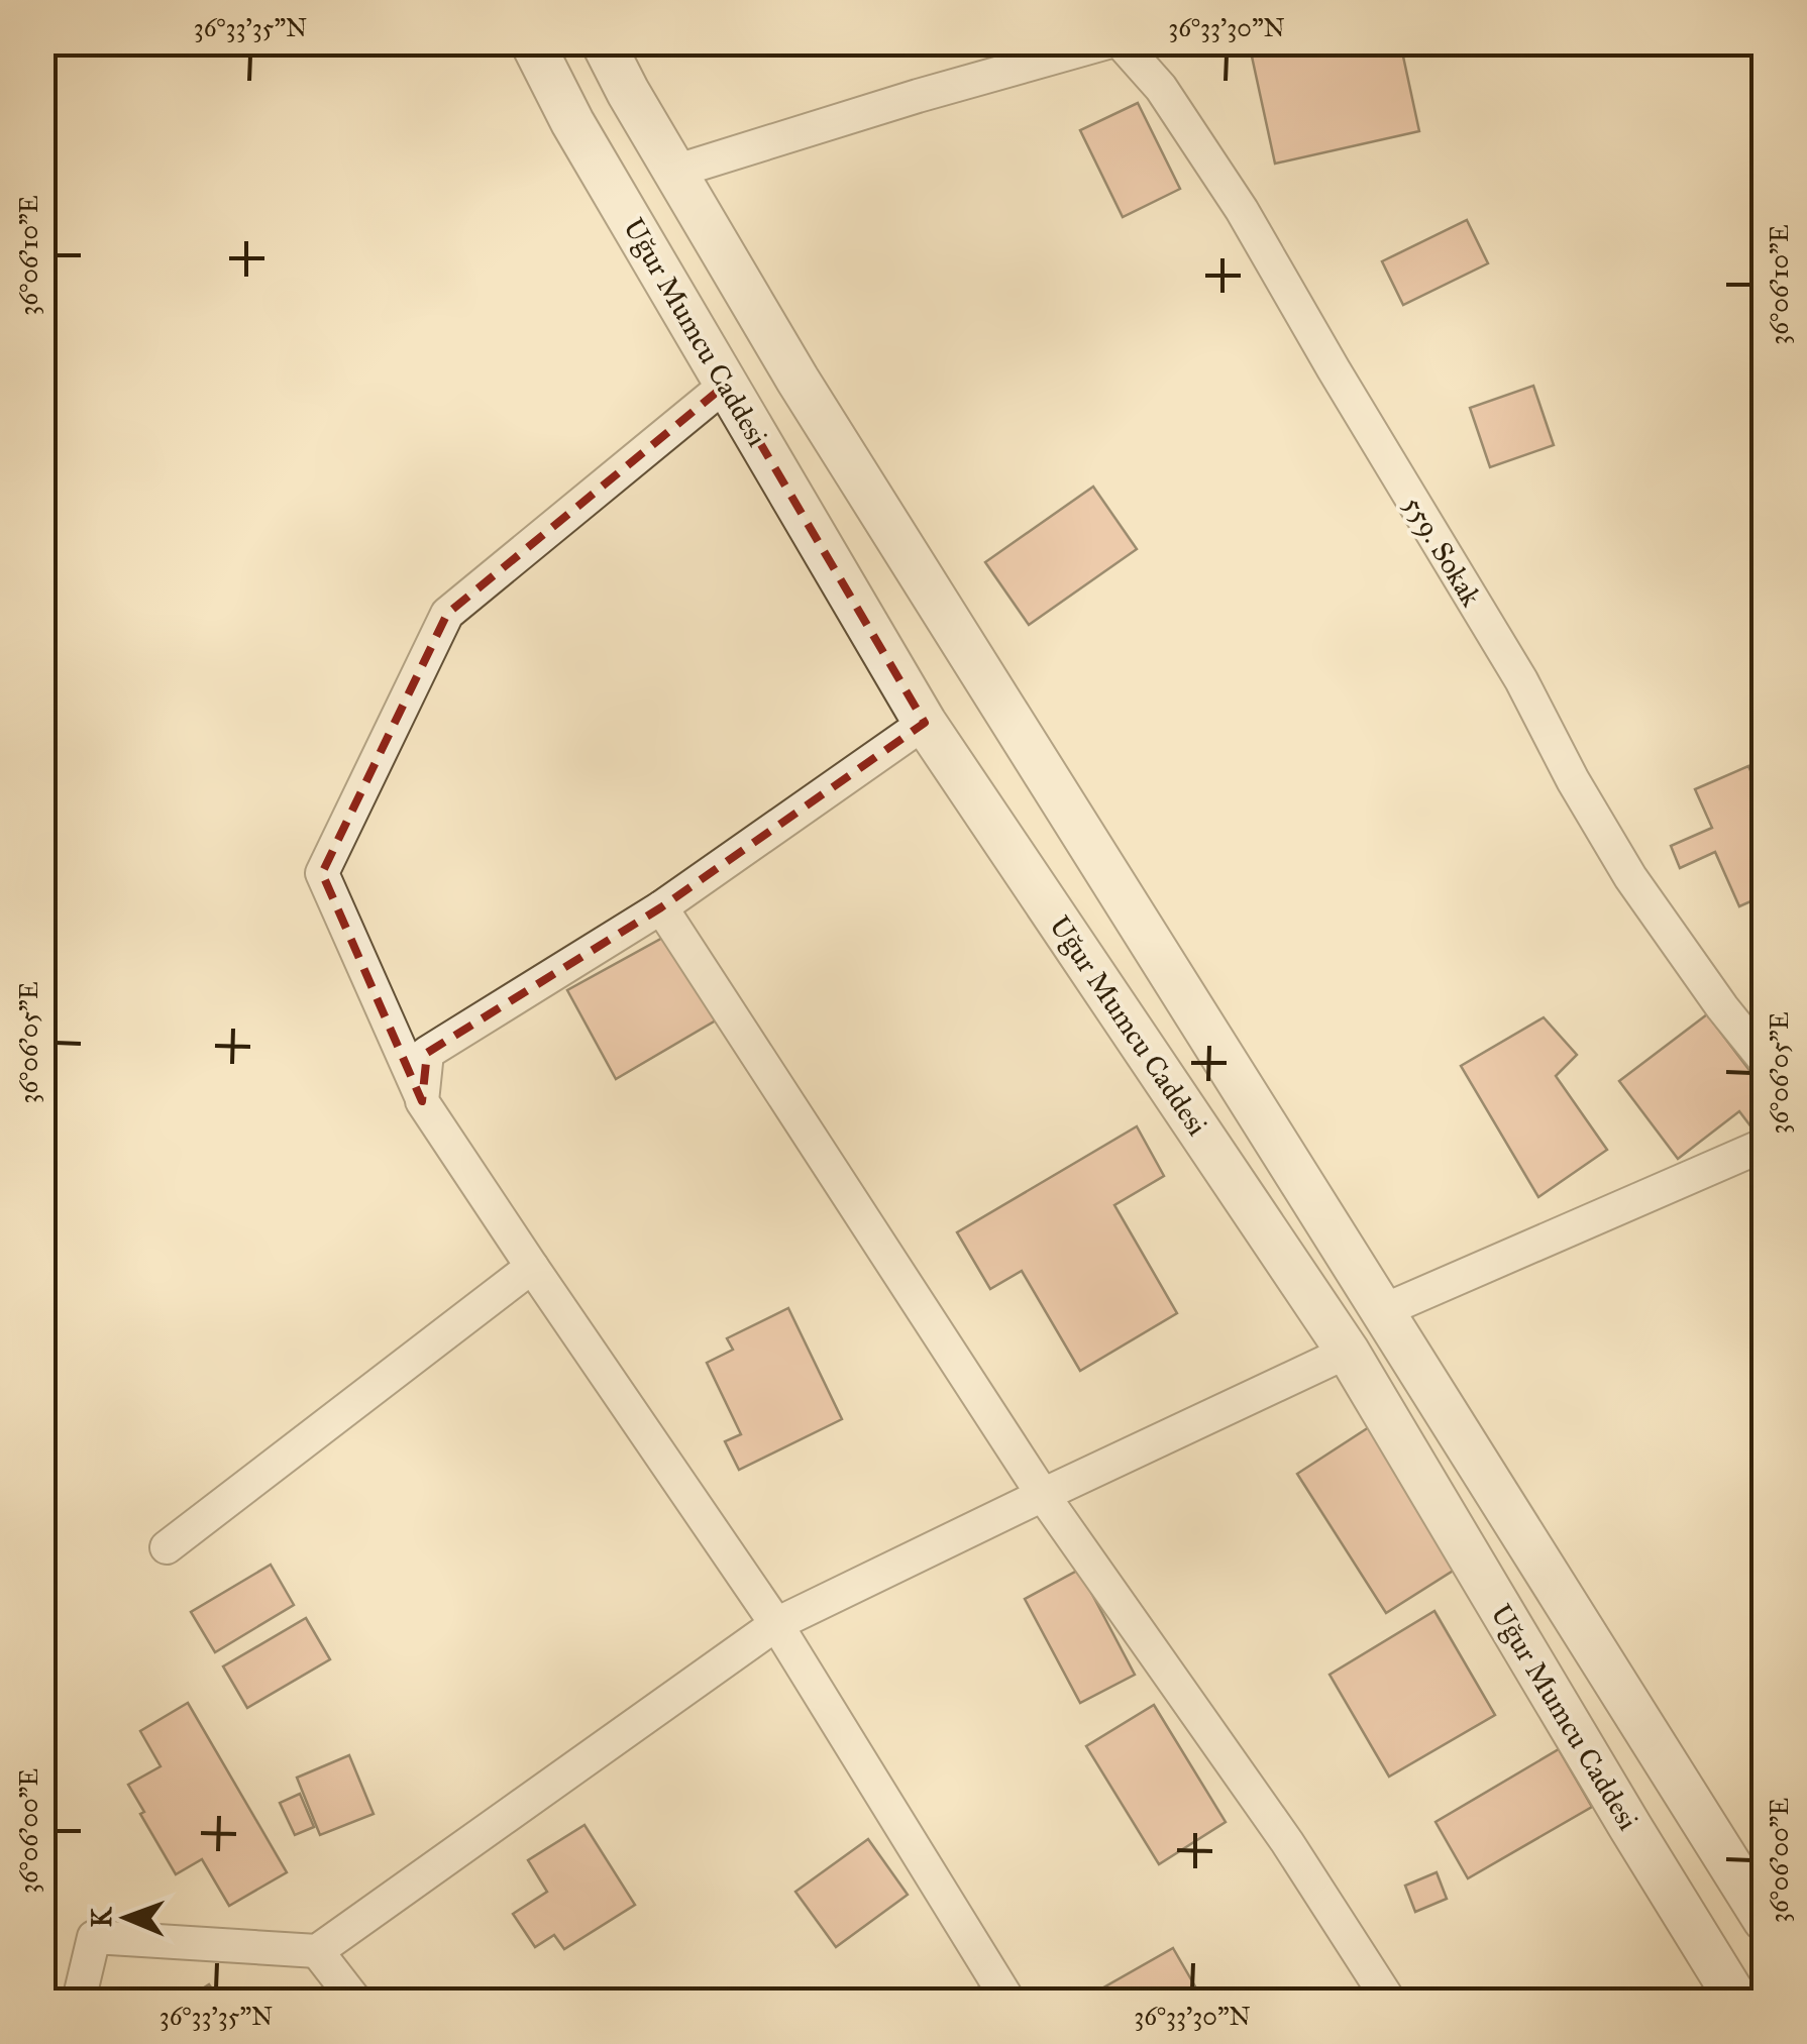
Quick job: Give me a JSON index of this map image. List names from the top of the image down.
{
  "streets": {
    "street": ["Uğur Mumcu Caddesi", "559. Sokak"]
  },
  "north": "left",
  "coordinates": [
    "36°33'35\"N",
    "36°33'30\"N",
    "36°06'10\"E",
    "36°06'05\"E",
    "36°06'00\"E"
  ]
}
